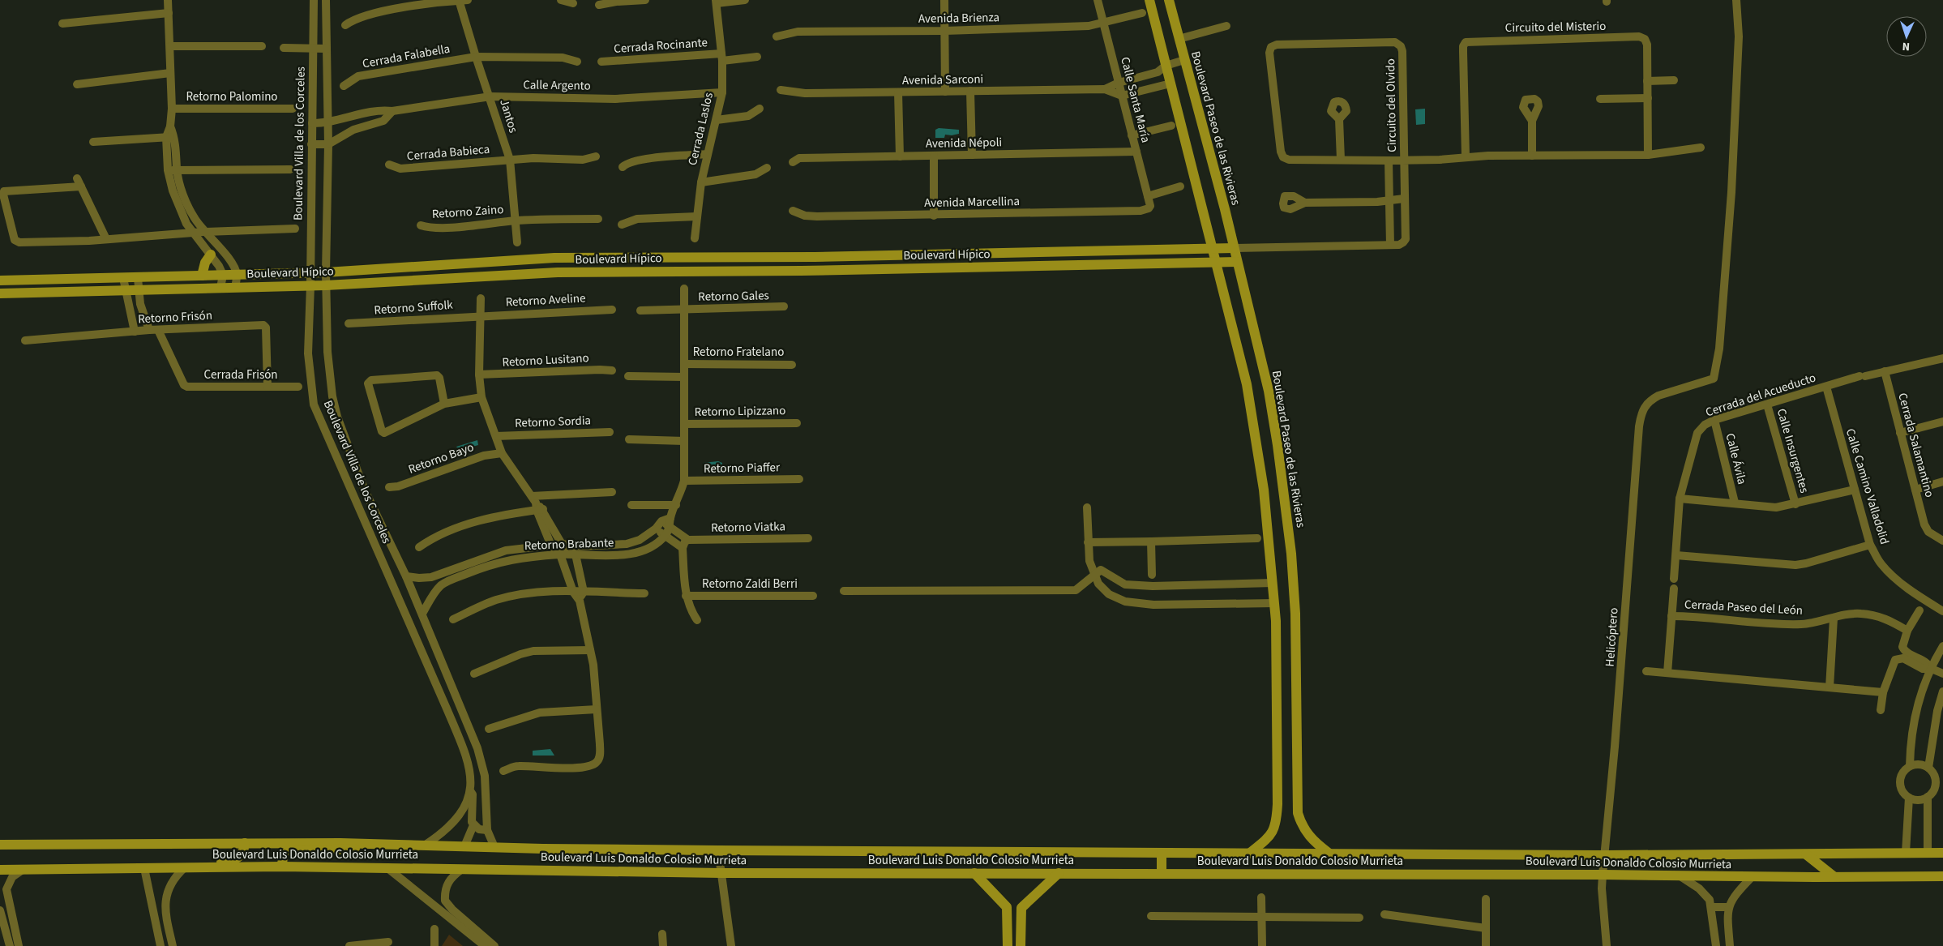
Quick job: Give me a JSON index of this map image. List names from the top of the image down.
{
  "streets": {
    "street": [
      "Avenida Brienza",
      "Circuito del Misterio",
      "Cerrada Rocinante",
      "Cerrada Falabella",
      "Avenida Sarconi",
      "Calle Argento",
      "Retorno Palomino",
      "Calle Santa María",
      "Circuito del Olvido",
      "Jantos",
      "Boulevard Paseo de las Rivieras",
      "Cerrada Laslos",
      "Avenida Népoli",
      "Boulevard Villa de los Corceles",
      "Cerrada Babieca",
      "Avenida Marcellina",
      "Retorno Zaino",
      "Boulevard Hípico",
      "Retorno Gales",
      "Retorno Aveline",
      "Retorno Suffolk",
      "Retorno Frisón",
      "Retorno Fratelano",
      "Retorno Lusitano",
      "Cerrada Frisón",
      "Cerrada del Acueducto",
      "Retorno Lipizzano",
      "Retorno Sordia",
      "Cerrada Salamantino",
      "Calle Insurgentes",
      "Retorno Bayo",
      "Calle Ávila",
      "Retorno Piaffer",
      "Calle Camino Valladolid",
      "Retorno Viatka",
      "Retorno Brabante",
      "Retorno Zaldi Berri",
      "Cerrada Paseo del León",
      "Helicóptero",
      "Boulevard Luis Donaldo Colosio Murrieta"
    ]
  },
  "crossings": [
    ["Avenida Brienza", "Calle Santa María"],
    ["Cerrada Rocinante", "Cerrada Laslos"],
    ["Cerrada Falabella", "Jantos"],
    ["Avenida Sarconi", "Calle Santa María"],
    ["Avenida Sarconi", "Boulevard Paseo de las Rivieras"],
    ["Calle Argento", "Jantos"],
    ["Calle Argento", "Cerrada Laslos"],
    ["Calle Argento", "Boulevard Villa de los Corceles"],
    ["Calle Santa María", "Avenida Népoli"],
    ["Calle Santa María", "Avenida Marcellina"],
    ["Jantos", "Cerrada Babieca"],
    ["Jantos", "Retorno Zaino"],
    ["Boulevard Paseo de las Rivieras", "Boulevard Hípico"],
    ["Boulevard Paseo de las Rivieras", "Boulevard Luis Donaldo Colosio Murrieta"],
    ["Boulevard Villa de los Corceles", "Boulevard Hípico"],
    ["Boulevard Villa de los Corceles", "Retorno Brabante"],
    ["Boulevard Villa de los Corceles", "Boulevard Luis Donaldo Colosio Murrieta"],
    ["Retorno Aveline", "Retorno Suffolk"],
    ["Retorno Frisón", "Cerrada Frisón"],
    ["Cerrada del Acueducto", "Cerrada Salamantino"],
    ["Cerrada del Acueducto", "Calle Insurgentes"],
    ["Cerrada del Acueducto", "Calle Ávila"],
    ["Cerrada del Acueducto", "Calle Camino Valladolid"],
    ["Helicóptero", "Boulevard Luis Donaldo Colosio Murrieta"]
  ],
  "north": "bottom"
}
